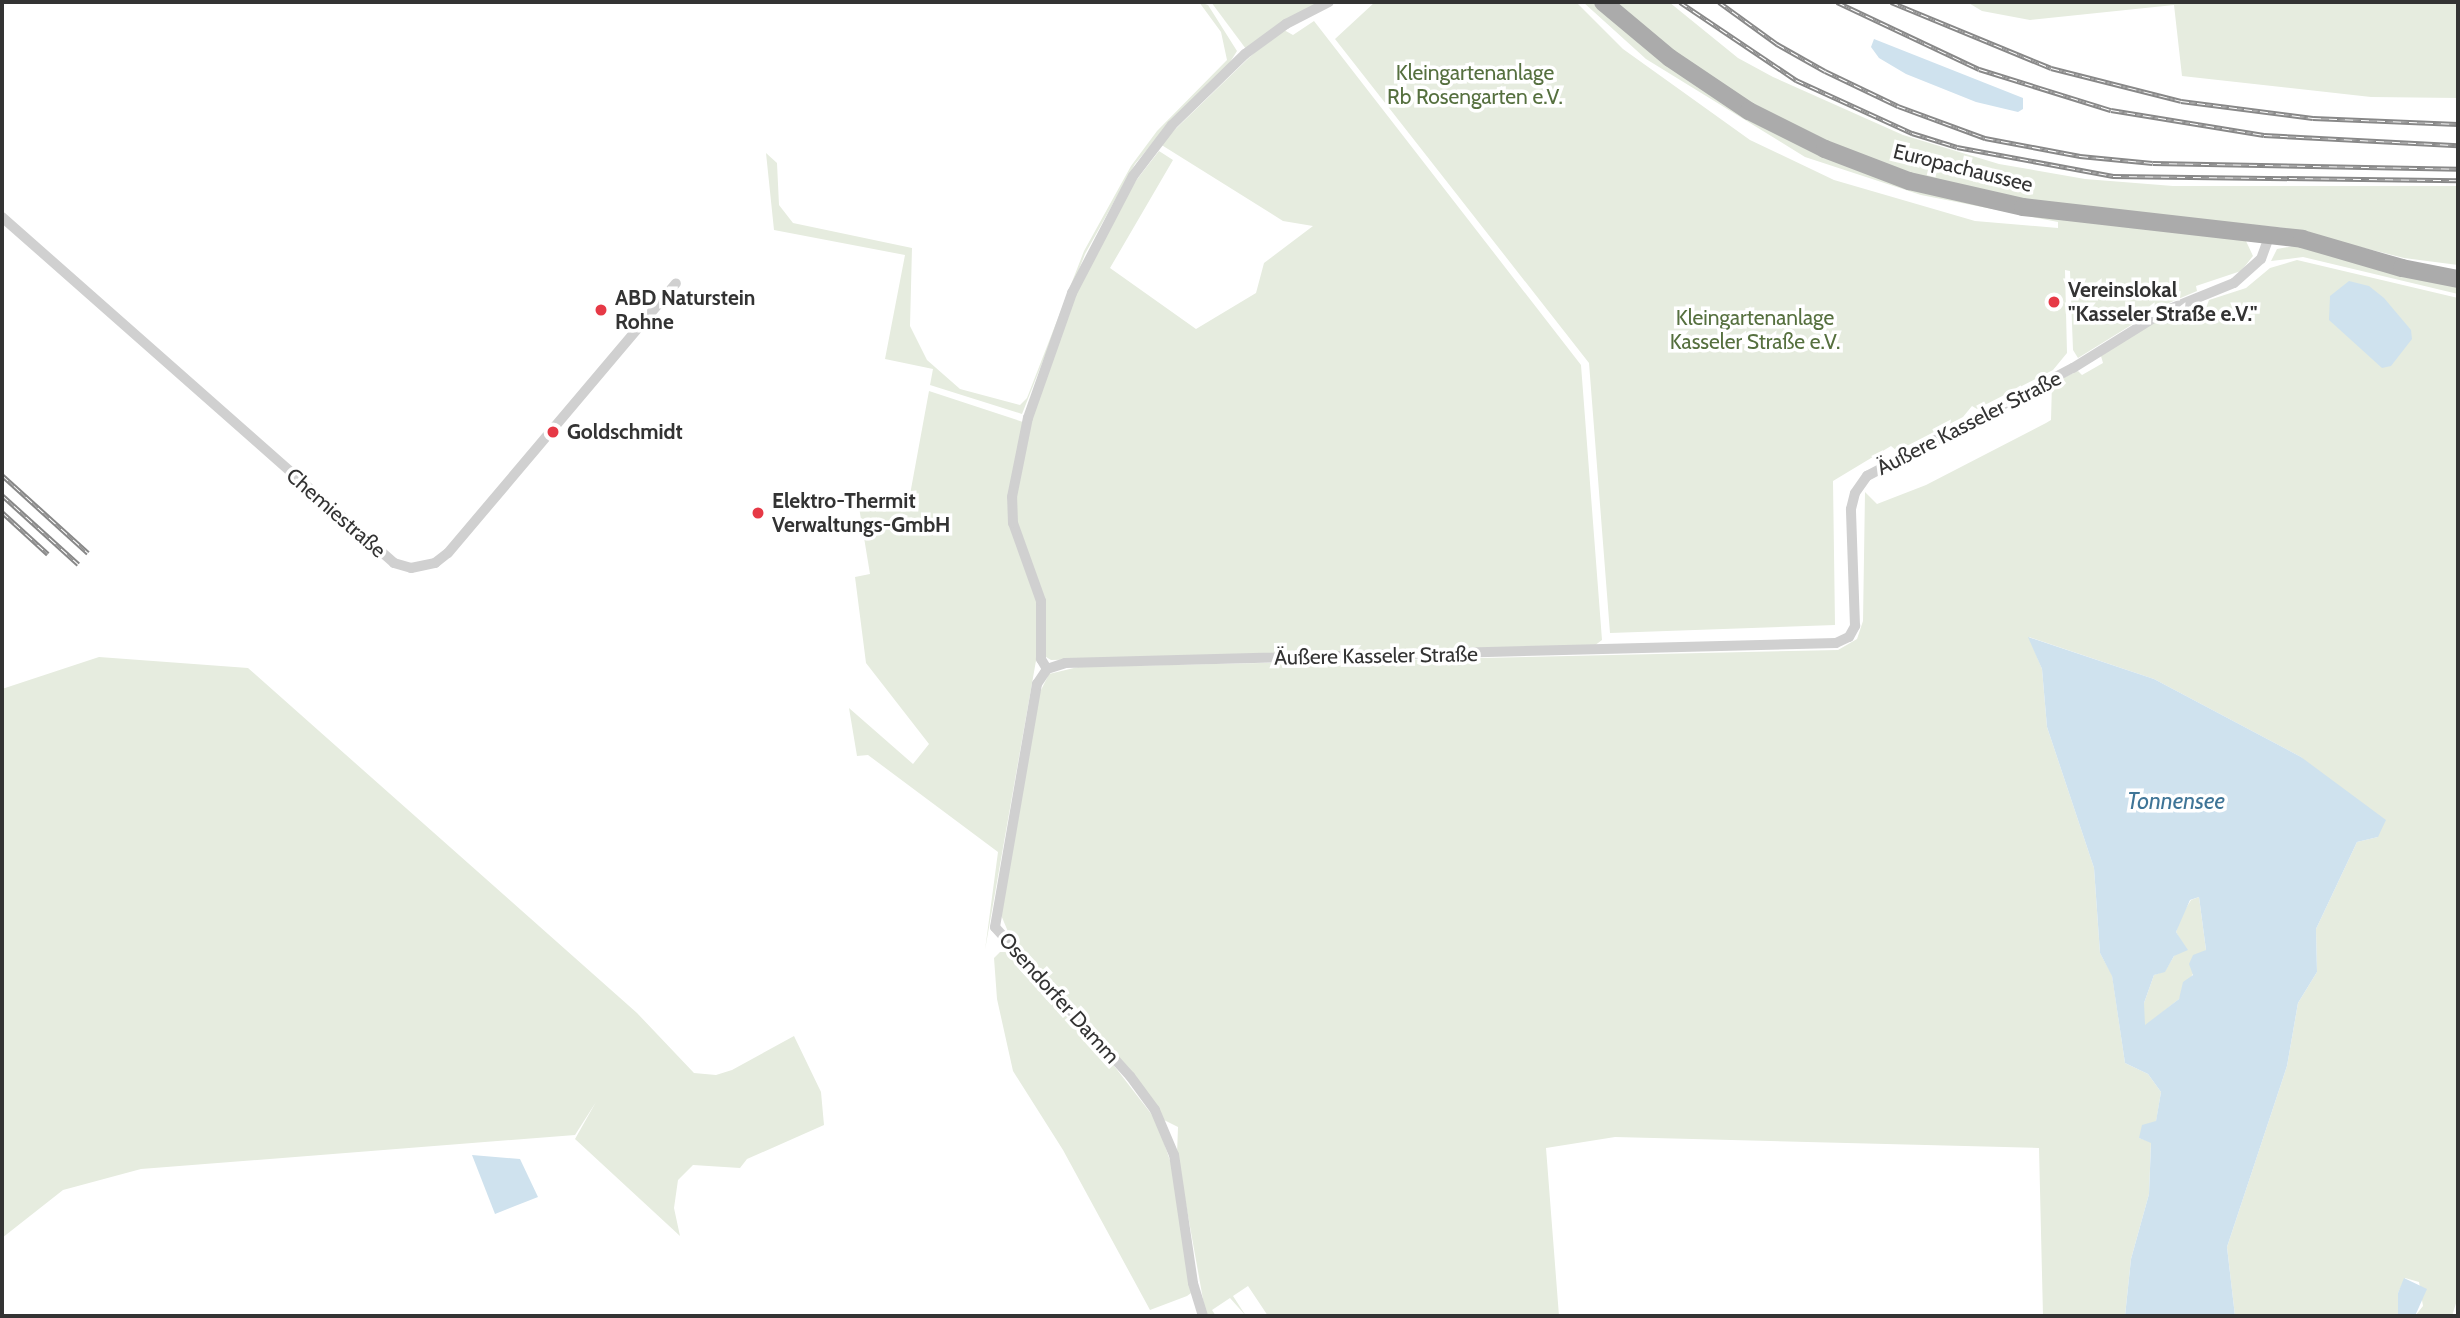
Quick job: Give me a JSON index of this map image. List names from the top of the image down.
{
  "streets": {
    "main road": ["Europachaussee"],
    "street": ["Äußere Kasseler Straße", "Chemiestraße", "Osendorfer Damm"]
  },
  "crossings": [
    ["Europachaussee", "Äußere Kasseler Straße"],
    ["Äußere Kasseler Straße", "Osendorfer Damm"]
  ],
  "water": ["Tonnensee"],
  "parks": ["Kleingartenanlage Rb Rosengarten e.V.", "Kleingartenanlage Kasseler Straße e.V."],
  "places": [
    "Vereinslokal \"Kasseler Straße e.V.\"",
    "ABD Naturstein Rohne",
    "Goldschmidt",
    "Elektro-Thermit Verwaltungs-GmbH"
  ]
}
